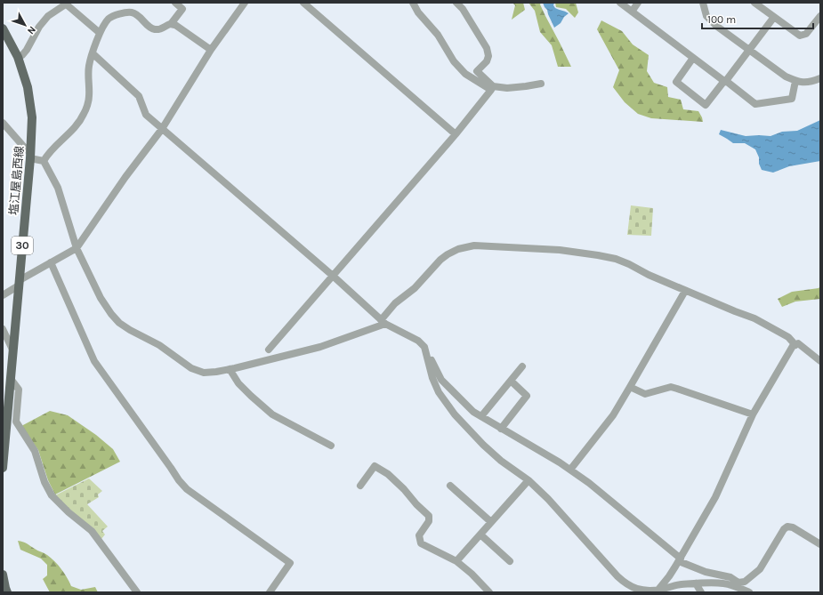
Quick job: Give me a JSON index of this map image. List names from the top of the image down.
{
  "streets": {
    "main road": ["塩江屋島西線", "30"]
  },
  "scale_bar": "100 m",
  "north": "bottom right"
}
